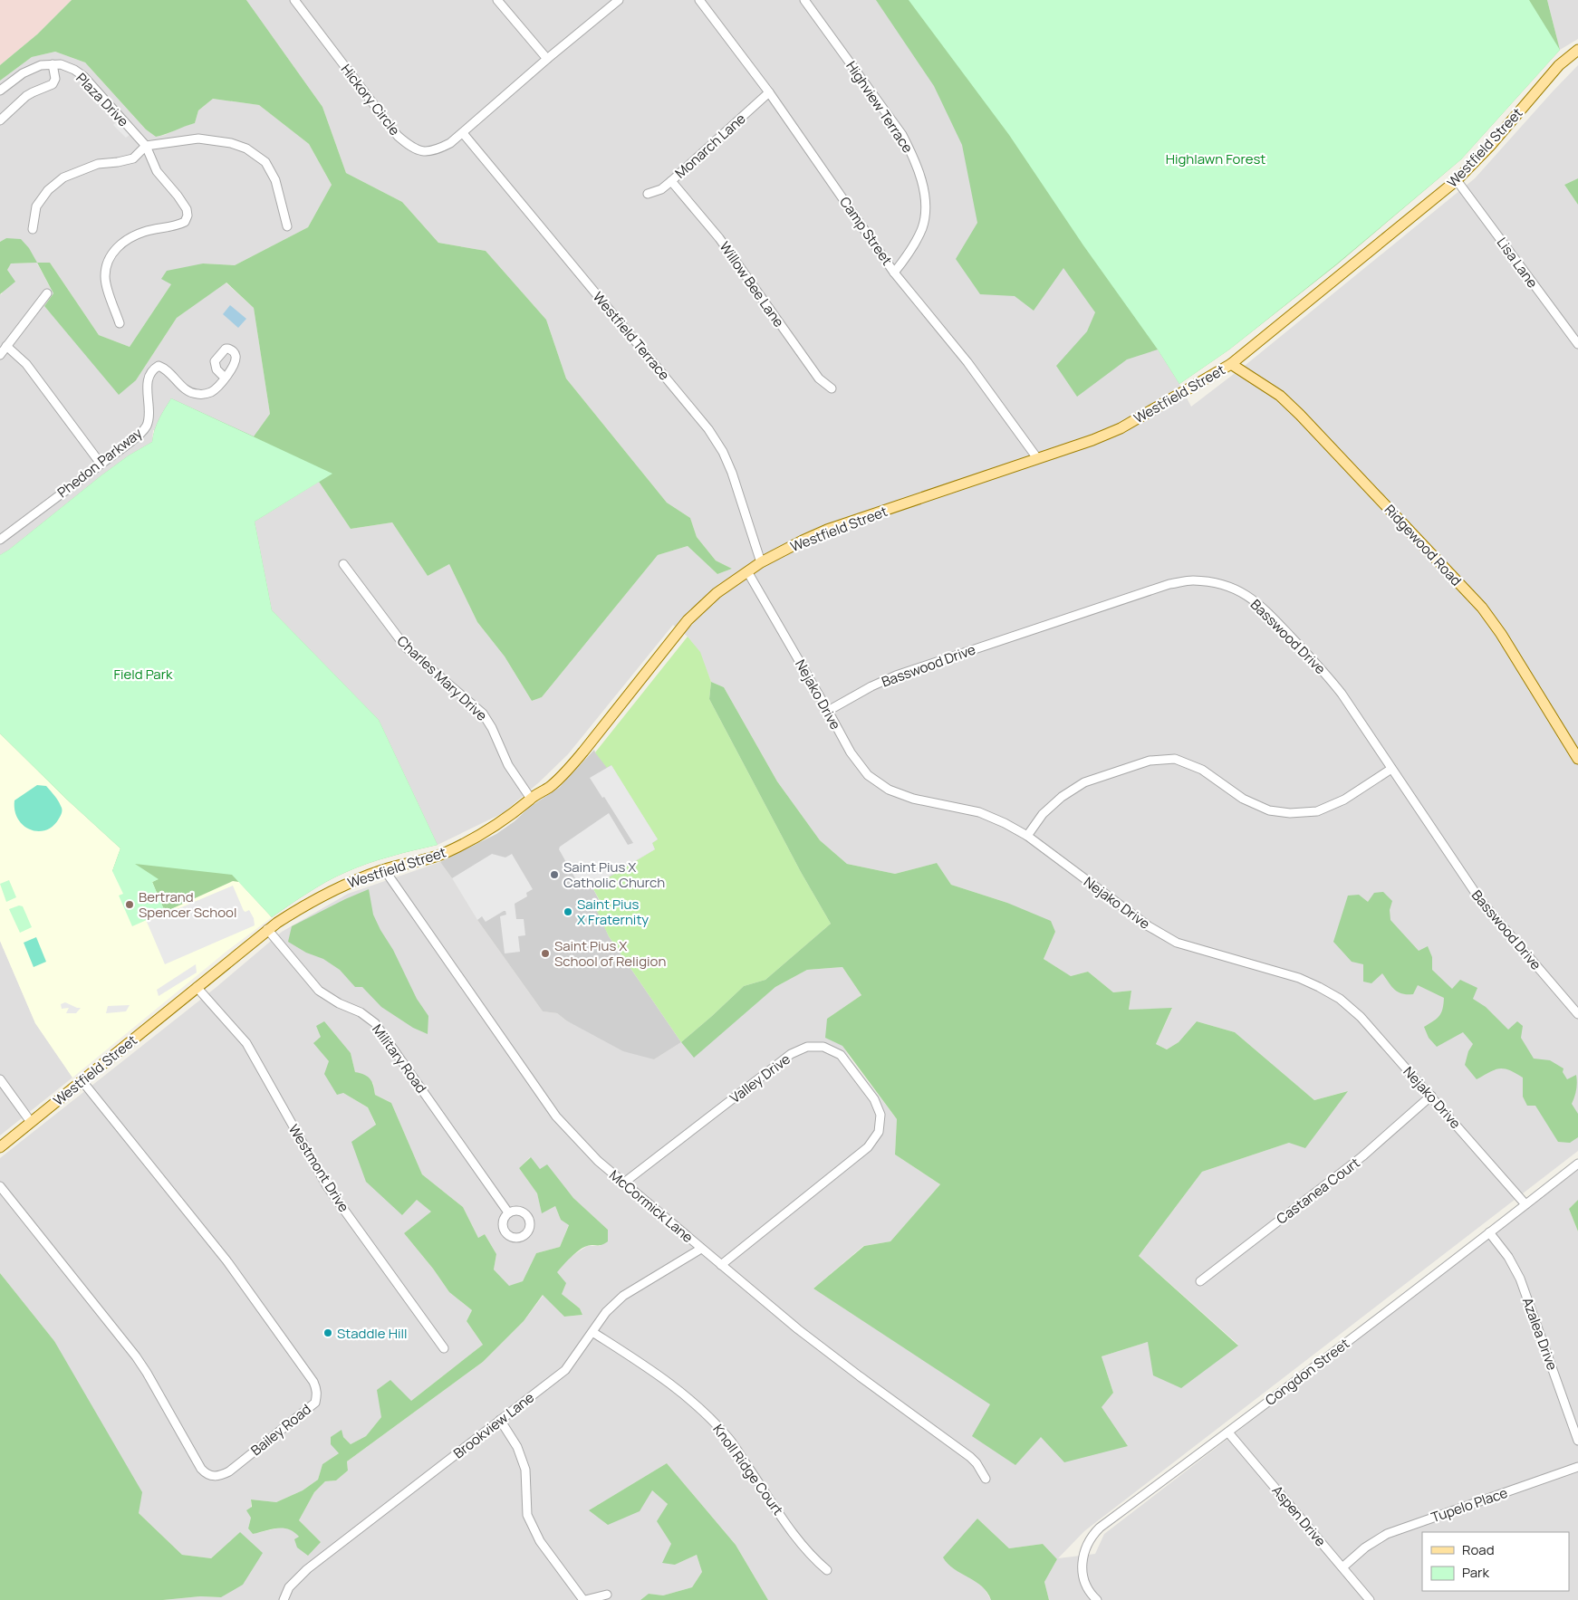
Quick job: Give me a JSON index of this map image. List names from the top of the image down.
{
  "streets": {
    "main road": ["Westfield Street", "Ridgewood Road"],
    "street": [
      "Plaza Drive",
      "Hickory Circle",
      "Highview Terrace",
      "Monarch Lane",
      "Camp Street",
      "Lisa Lane",
      "Willow Bee Lane",
      "Westfield Terrace",
      "Phedon Parkway",
      "Basswood Drive",
      "Charles Mary Drive",
      "Nejako Drive",
      "Military Road",
      "Valley Drive",
      "Westmont Drive",
      "Castanea Court",
      "McCormick Lane",
      "Azalea Drive",
      "Congdon Street",
      "Brookview Lane",
      "Bailey Road",
      "Knoll Ridge Court",
      "Tupelo Place",
      "Aspen Drive"
    ]
  },
  "crossings": [
    ["Hickory Circle", "Westfield Terrace"],
    ["Highview Terrace", "Camp Street"],
    ["Monarch Lane", "Camp Street"],
    ["Monarch Lane", "Willow Bee Lane"],
    ["Westfield Street", "Camp Street"],
    ["Westfield Street", "Lisa Lane"],
    ["Westfield Street", "Westfield Terrace"],
    ["Westfield Street", "Ridgewood Road"],
    ["Westfield Street", "Charles Mary Drive"],
    ["Westfield Street", "Nejako Drive"],
    ["Westfield Street", "Military Road"],
    ["Westfield Street", "Westmont Drive"],
    ["Westfield Street", "McCormick Lane"],
    ["Westfield Street", "Bailey Road"],
    ["Basswood Drive", "Nejako Drive"],
    ["Nejako Drive", "Castanea Court"],
    ["Nejako Drive", "Congdon Street"],
    ["Valley Drive", "McCormick Lane"],
    ["McCormick Lane", "Brookview Lane"],
    ["Azalea Drive", "Congdon Street"],
    ["Congdon Street", "Aspen Drive"],
    ["Brookview Lane", "Knoll Ridge Court"],
    ["Tupelo Place", "Aspen Drive"]
  ],
  "parks": ["Highlawn Forest", "Field Park"],
  "places": [
    "Saint Pius X Catholic Church",
    "Bertrand Spencer School",
    "Saint Pius X Fraternity",
    "Saint Pius X School of Religion",
    "Staddle Hill"
  ],
  "legend": ["Road", "Park"]
}
